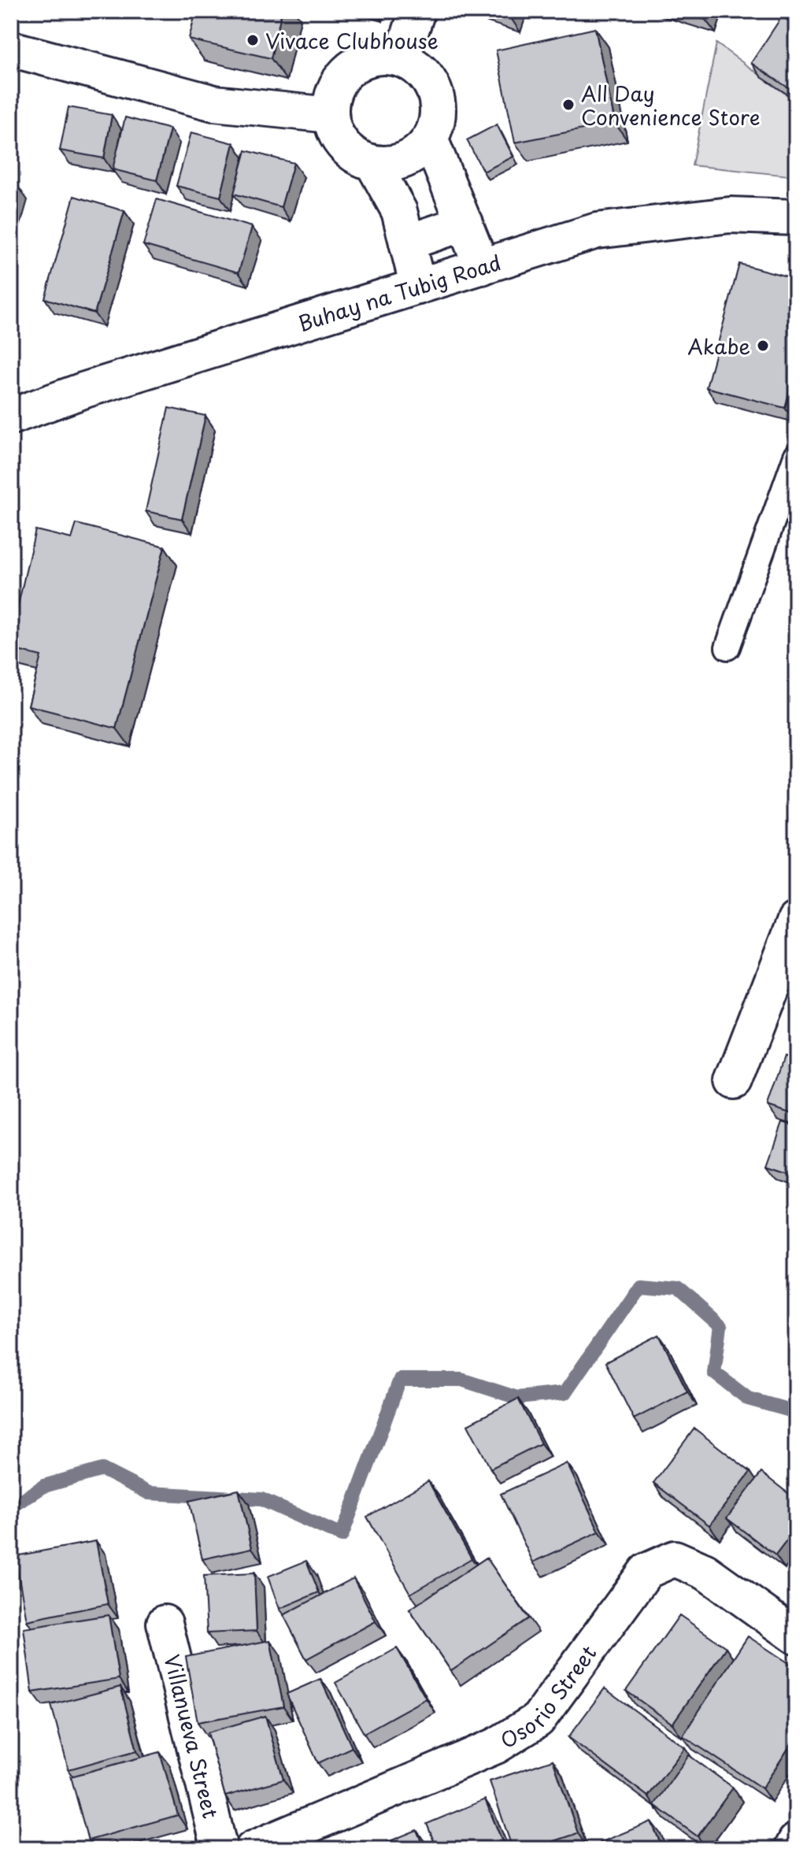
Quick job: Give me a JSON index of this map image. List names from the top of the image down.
{
  "streets": {
    "street": ["Buhay na Tubig Road", "Osorio Street", "Villanueva Street"]
  },
  "places": ["Vivace Clubhouse", "All Day Convenience Store", "Akabe"]
}
